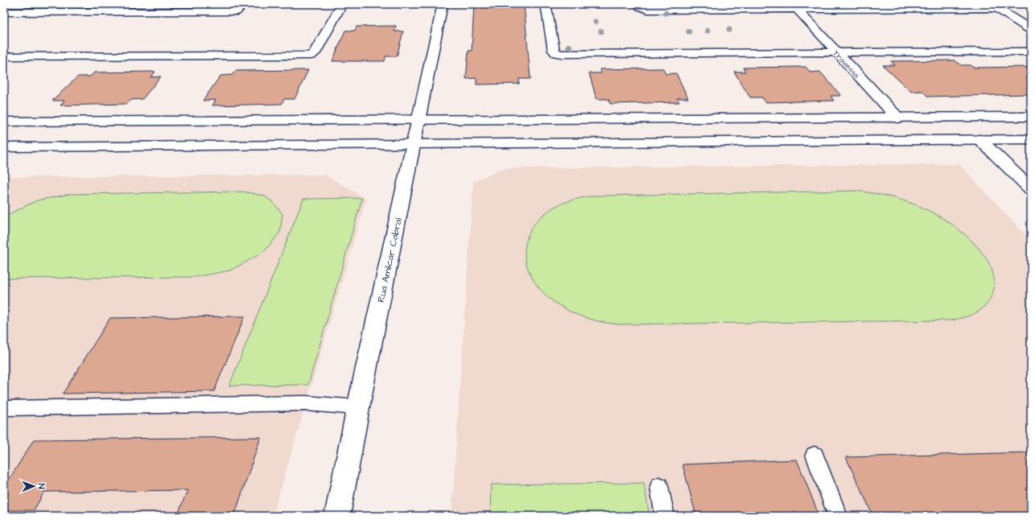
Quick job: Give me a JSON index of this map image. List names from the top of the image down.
{
  "streets": {
    "street": ["Travessa", "Rua Amilcar Cabral"]
  },
  "north": "right"
}
